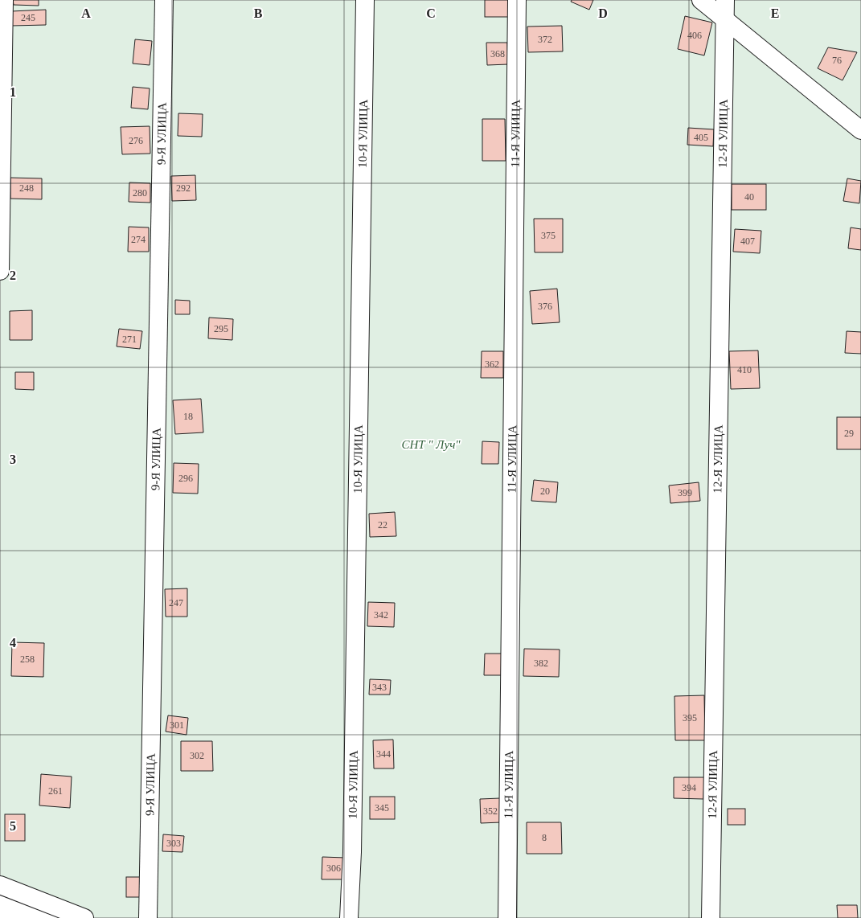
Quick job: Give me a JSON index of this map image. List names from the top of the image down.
{
  "streets": {
    "street": [
      "9-Я УЛИЦА",
      "10-Я УЛИЦА",
      "11-Я УЛИЦА",
      "12-Я УЛИЦА"
    ]
  },
  "parks": ["СНТ \" Луч\""],
  "house_numbers": [
    "245",
    "406",
    "372",
    "368",
    "76",
    "405",
    "276",
    "248",
    "292",
    "280",
    "40",
    "375",
    "274",
    "407",
    "376",
    "295",
    "271",
    "362",
    "410",
    "18",
    "29",
    "296",
    "20",
    "399",
    "22",
    "247",
    "342",
    "258",
    "382",
    "343",
    "395",
    "301",
    "344",
    "302",
    "394",
    "261",
    "345",
    "352",
    "8",
    "303",
    "306"
  ],
  "grid": {
    "columns": [
      "A",
      "B",
      "C",
      "D",
      "E"
    ],
    "rows": [
      "1",
      "2",
      "3",
      "4",
      "5"
    ]
  }
}
